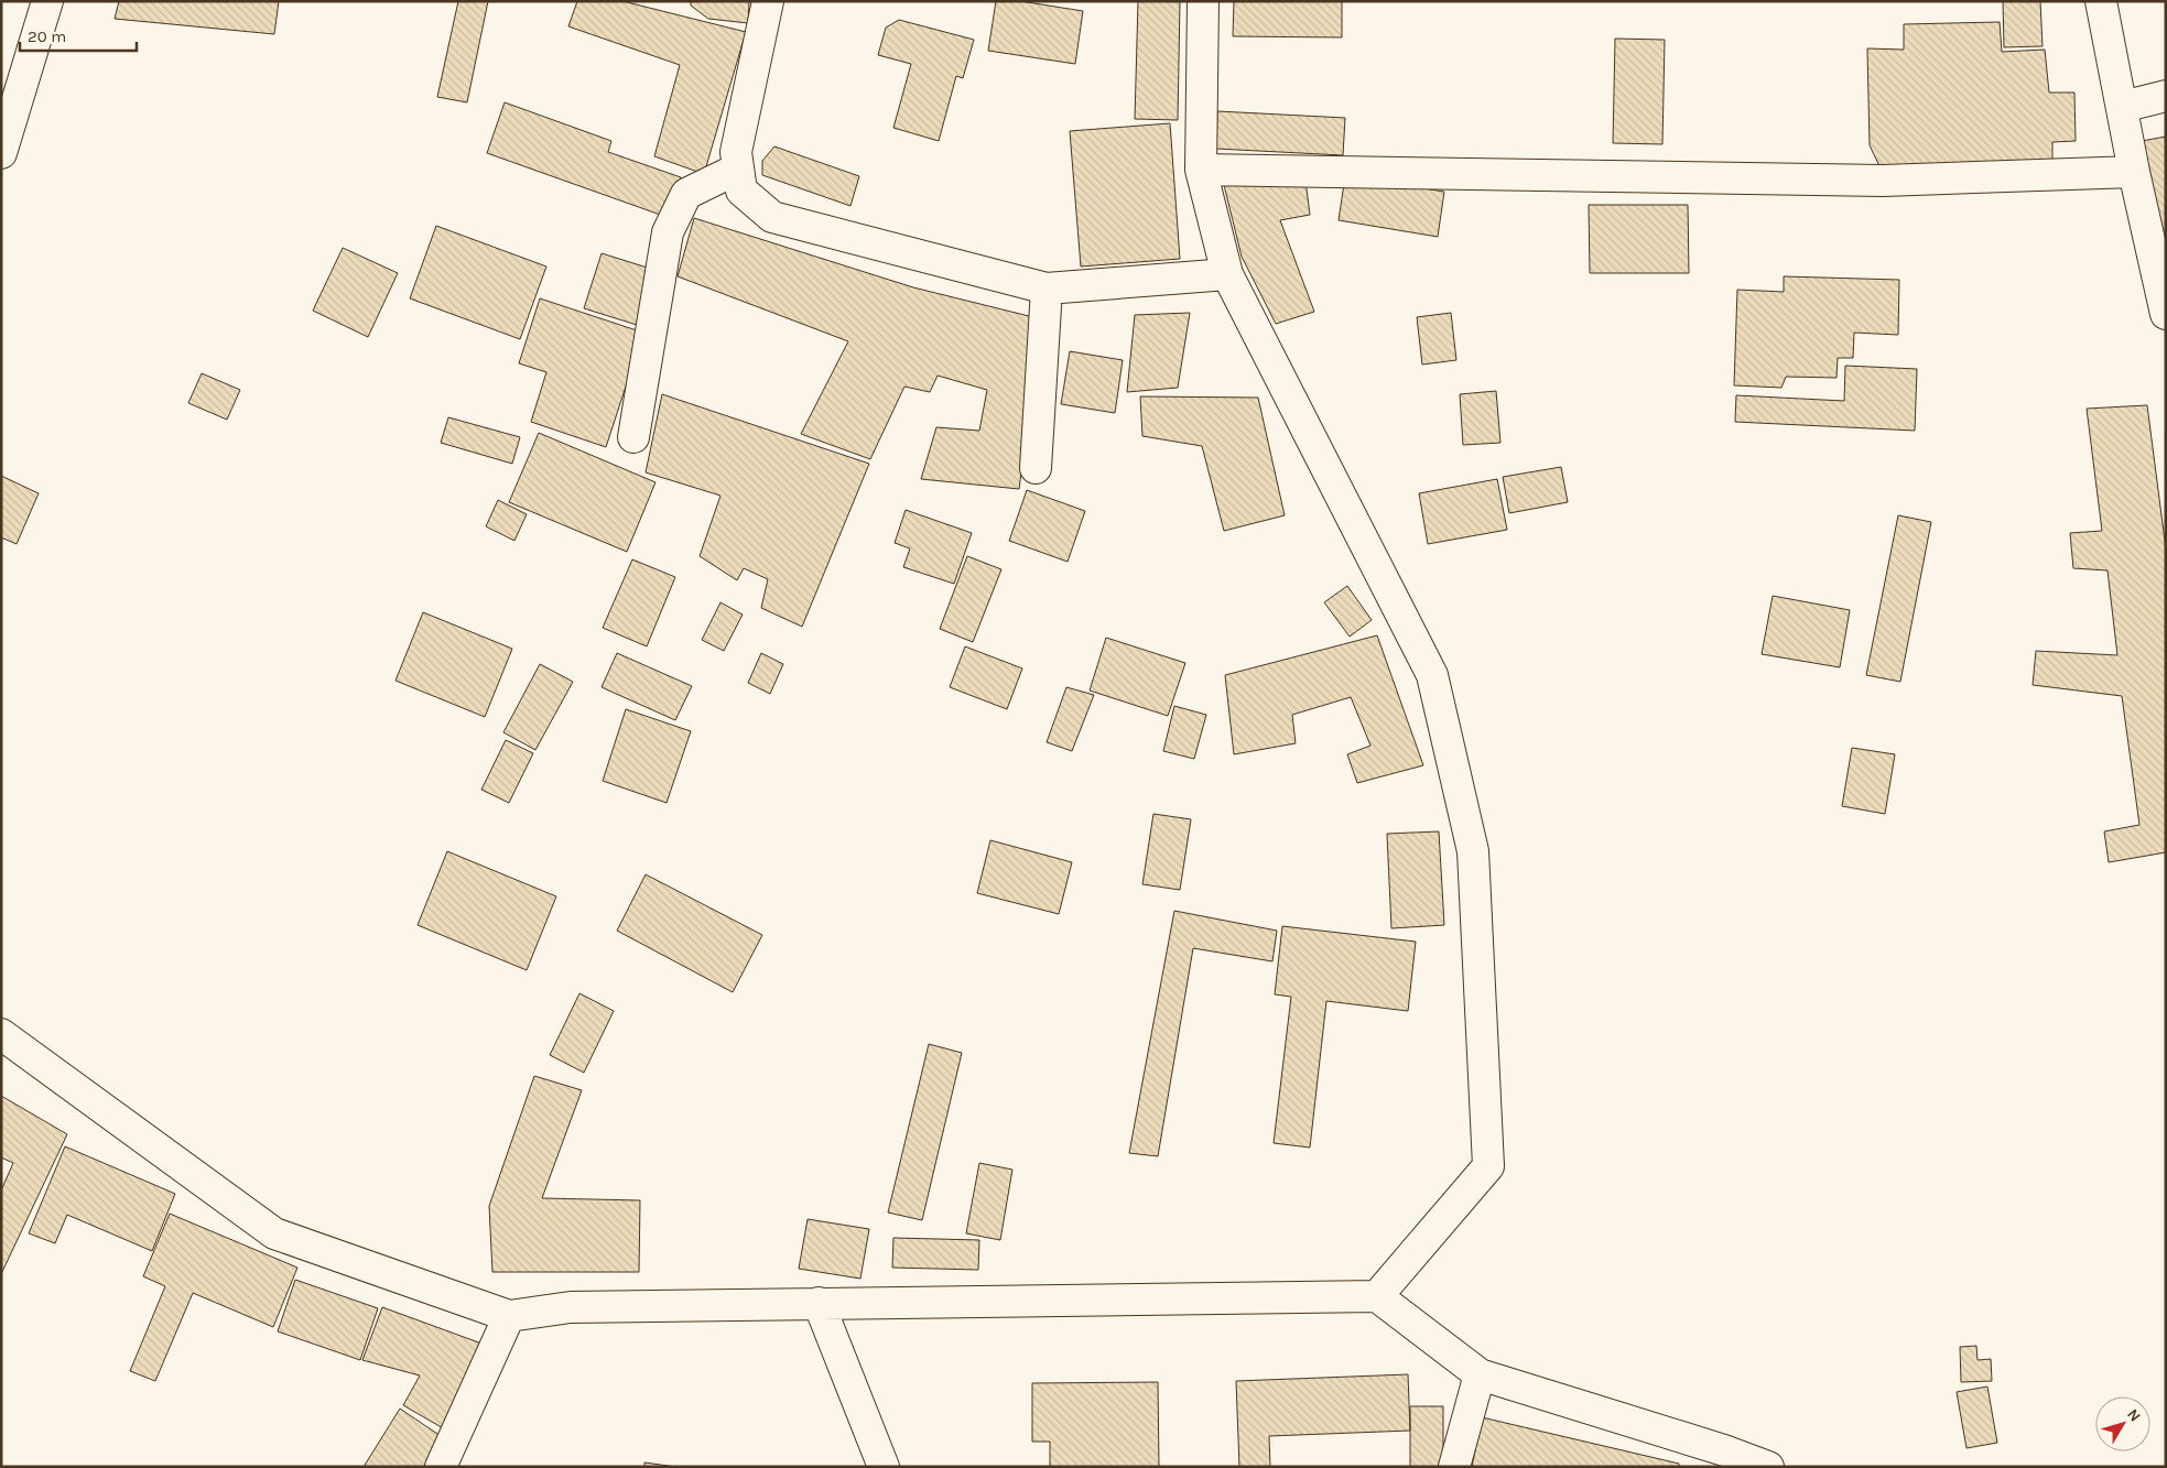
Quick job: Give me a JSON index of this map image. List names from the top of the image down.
{
  "scale_bar": "20 m",
  "north": "top right"
}
